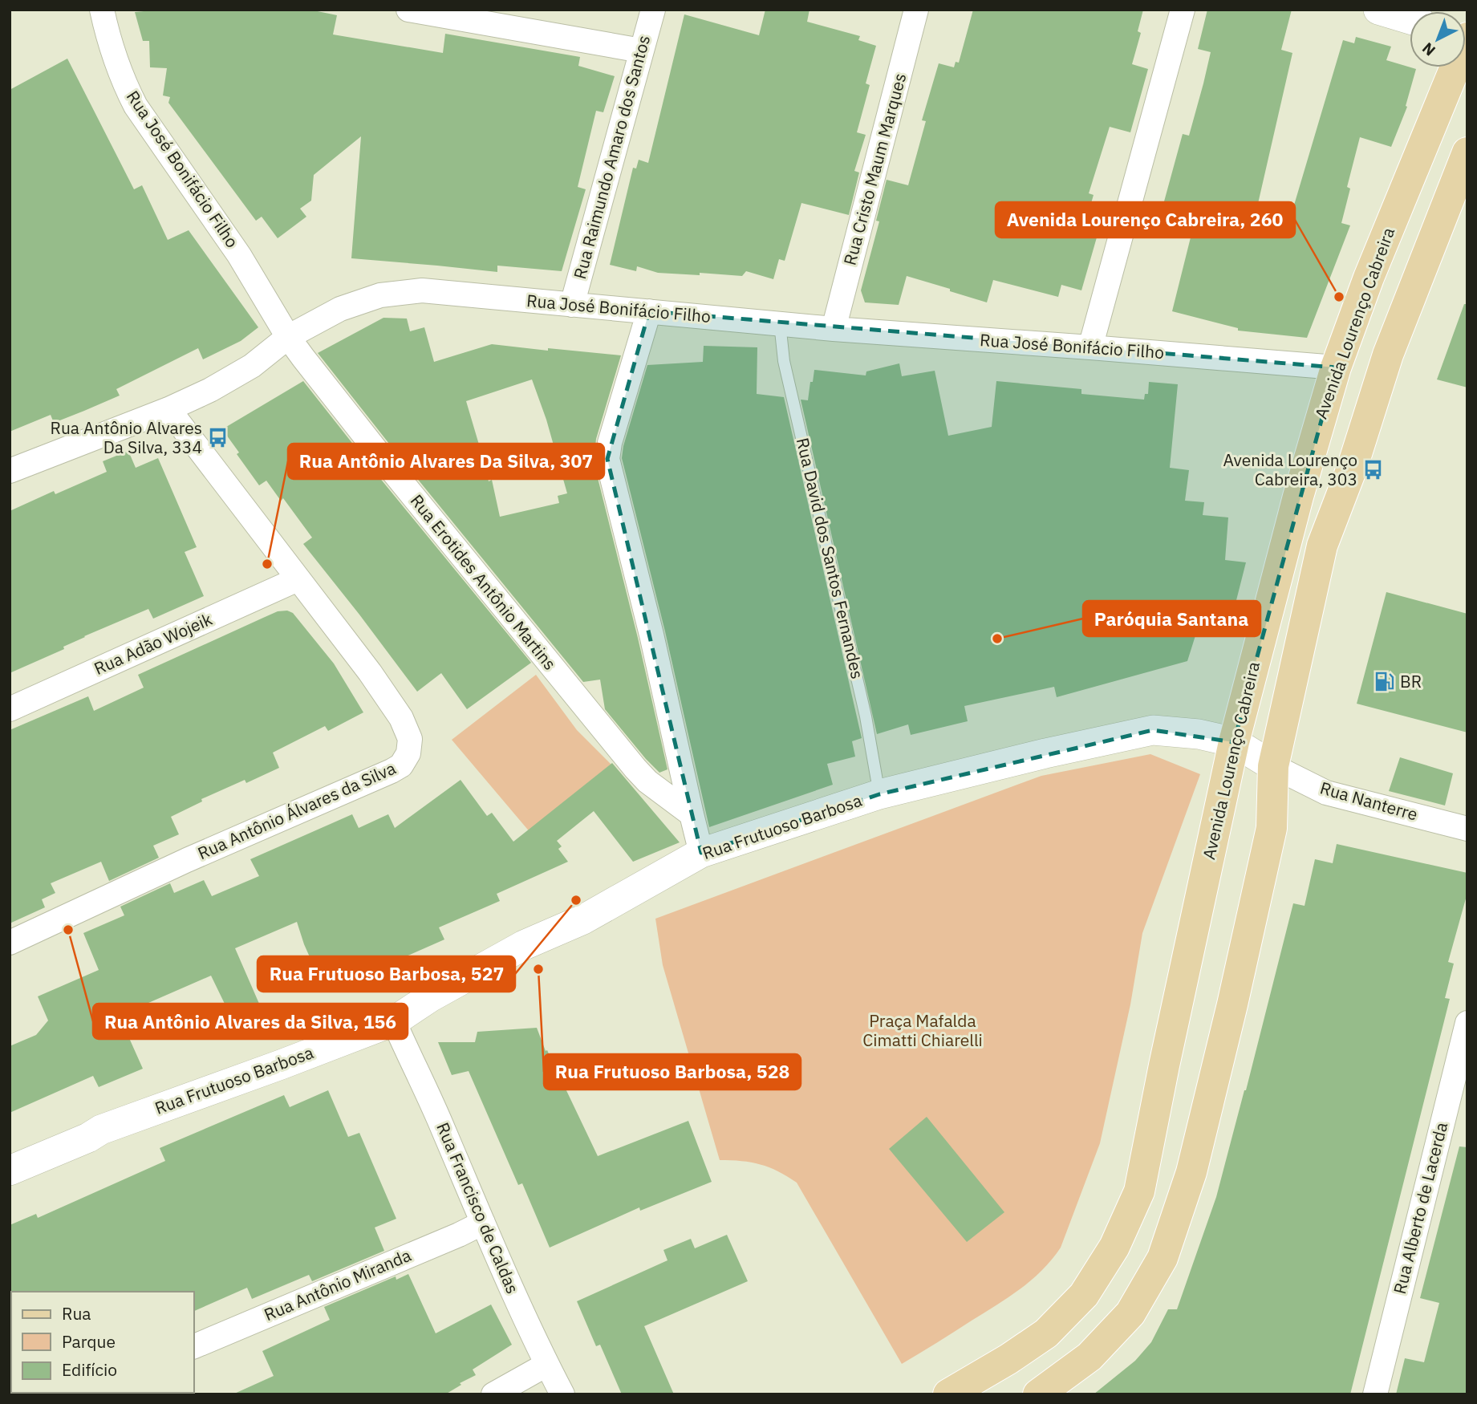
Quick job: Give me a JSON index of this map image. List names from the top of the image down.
{
  "streets": {
    "main road": ["Avenida Lourenço Cabreira"],
    "street": [
      "Rua Raimundo Amaro dos Santos",
      "Rua José Bonifácio Filho",
      "Rua Cristo Maum Marques",
      "Rua Erotides Antônio Martins",
      "Rua Adão Wojeik",
      "Rua Nanterre",
      "Rua Antônio Álvares da Silva",
      "Rua Frutuoso Barbosa",
      "Rua Francisco de Caldas",
      "Rua Alberto de Lacerda",
      "Rua Antônio Miranda"
    ],
    "lane": ["Rua David dos Santos Fernandes"]
  },
  "crossings": [
    ["Rua Raimundo Amaro dos Santos", "Rua José Bonifácio Filho"],
    ["Rua José Bonifácio Filho", "Rua Cristo Maum Marques"],
    ["Rua José Bonifácio Filho", "Avenida Lourenço Cabreira"],
    ["Rua José Bonifácio Filho", "Rua David dos Santos Fernandes"],
    ["Rua José Bonifácio Filho", "Rua Erotides Antônio Martins"],
    ["Avenida Lourenço Cabreira", "Rua Frutuoso Barbosa"],
    ["Rua David dos Santos Fernandes", "Rua Frutuoso Barbosa"],
    ["Rua Adão Wojeik", "Rua Antônio Álvares da Silva"],
    ["Rua Nanterre", "Rua Frutuoso Barbosa"],
    ["Rua Frutuoso Barbosa", "Rua Francisco de Caldas"],
    ["Rua Francisco de Caldas", "Rua Antônio Miranda"]
  ],
  "parks": ["Praça Mafalda Cimatti Chiarelli"],
  "places": {
    "other": [
      "Avenida Lourenço Cabreira, 260",
      "Rua Antônio Alvares Da Silva, 307",
      "Paróquia Santana",
      "Rua Frutuoso Barbosa, 527",
      "Rua Antônio Alvares da Silva, 156",
      "Rua Frutuoso Barbosa, 528"
    ],
    "bus stop": ["Rua Antônio Alvares Da Silva, 334", "Avenida Lourenço Cabreira, 303"],
    "fuel station": ["BR"]
  },
  "legend": ["Rua", "Parque", "Edifício"],
  "north": "bottom left"
}
